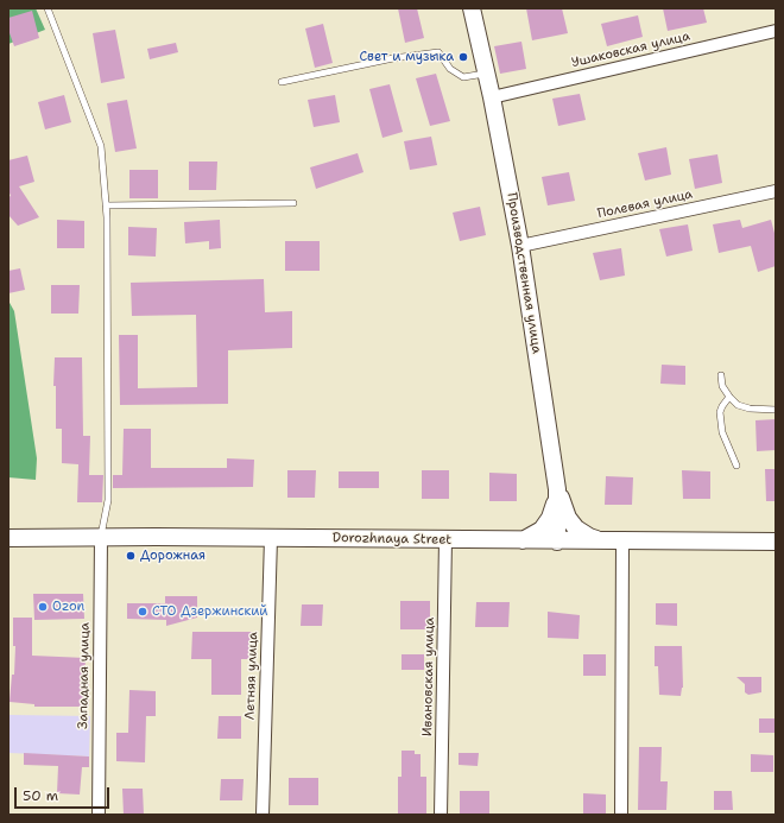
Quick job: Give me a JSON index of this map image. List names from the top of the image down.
{
  "streets": {
    "main road": ["Производственная улица", "Dorozhnaya Street"],
    "street": [
      "Ушаковская улица",
      "Полевая улица",
      "Западная улица",
      "Летняя улица",
      "Ивановская улица"
    ]
  },
  "crossings": [
    ["Ушаковская улица", "Производственная улица"],
    ["Полевая улица", "Производственная улица"],
    ["Производственная улица", "Dorozhnaya Street"],
    ["Dorozhnaya Street", "Западная улица"],
    ["Dorozhnaya Street", "Летняя улица"],
    ["Dorozhnaya Street", "Ивановская улица"]
  ],
  "places": [
    "Свет и музыка",
    "Дорожная",
    "Ozon",
    "СТО Дзержинский"
  ],
  "scale_bar": "50 m"
}
